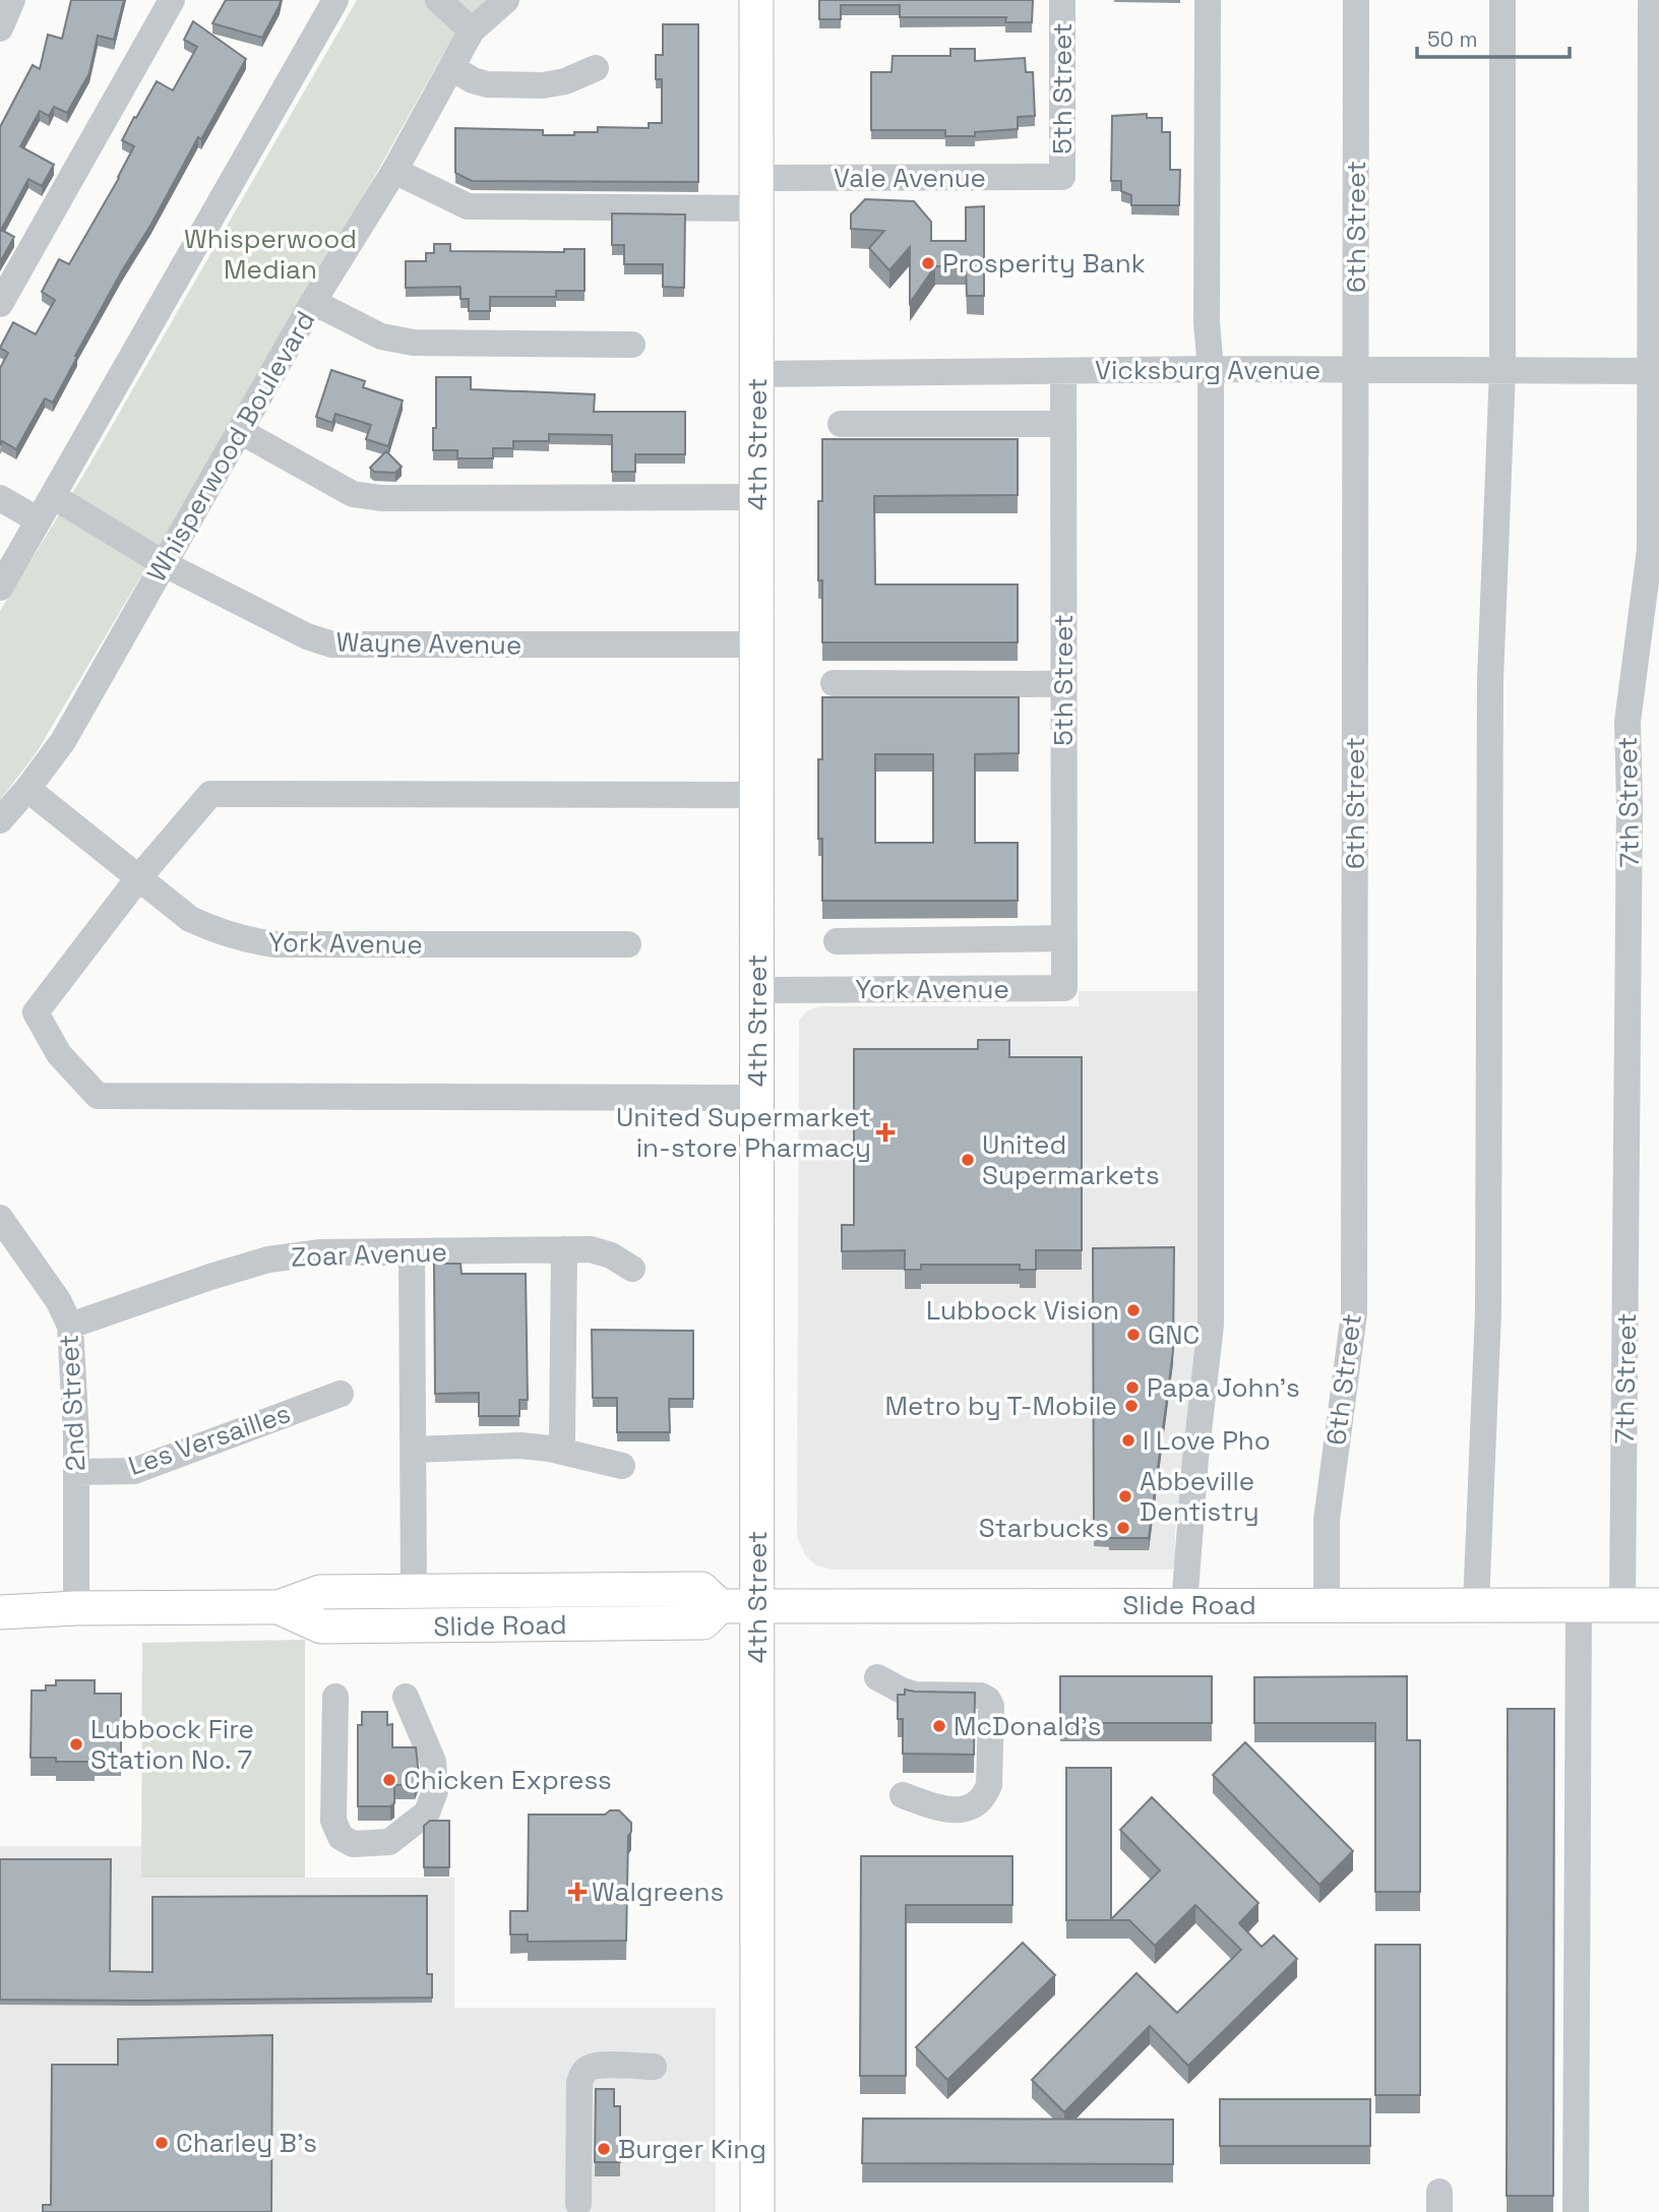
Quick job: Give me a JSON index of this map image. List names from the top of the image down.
{
  "streets": {
    "main road": ["4th Street", "Slide Road"],
    "street": [
      "5th Street",
      "Vale Avenue",
      "6th Street",
      "Vicksburg Avenue",
      "Whisperwood Boulevard",
      "Wayne Avenue",
      "7th Street",
      "York Avenue",
      "Zoar Avenue",
      "2nd Street",
      "Les Versailles"
    ]
  },
  "crossings": [
    ["5th Street", "Vale Avenue"],
    ["5th Street", "Vicksburg Avenue"],
    ["5th Street", "York Avenue"],
    ["Vale Avenue", "4th Street"],
    ["Vale Avenue", "Whisperwood Boulevard"],
    ["6th Street", "Vicksburg Avenue"],
    ["6th Street", "Slide Road"],
    ["Vicksburg Avenue", "4th Street"],
    ["Vicksburg Avenue", "7th Street"],
    ["4th Street", "Wayne Avenue"],
    ["4th Street", "York Avenue"],
    ["4th Street", "Slide Road"],
    ["Whisperwood Boulevard", "Wayne Avenue"],
    ["Whisperwood Boulevard", "York Avenue"],
    ["7th Street", "Slide Road"],
    ["Zoar Avenue", "2nd Street"],
    ["2nd Street", "Les Versailles"],
    ["2nd Street", "Slide Road"]
  ],
  "parks": ["Whisperwood Median"],
  "places": {
    "other": [
      "Prosperity Bank",
      "United Supermarkets",
      "Lubbock Vision",
      "GNC",
      "Papa John's",
      "Metro by T-Mobile",
      "I Love Pho",
      "Abbeville Dentistry",
      "Starbucks",
      "McDonald's",
      "Lubbock Fire Station No. 7",
      "Chicken Express",
      "Charley B's",
      "Burger King"
    ],
    "health": ["United Supermarket in-store Pharmacy", "Walgreens"]
  },
  "scale_bar": "50 m"
}
